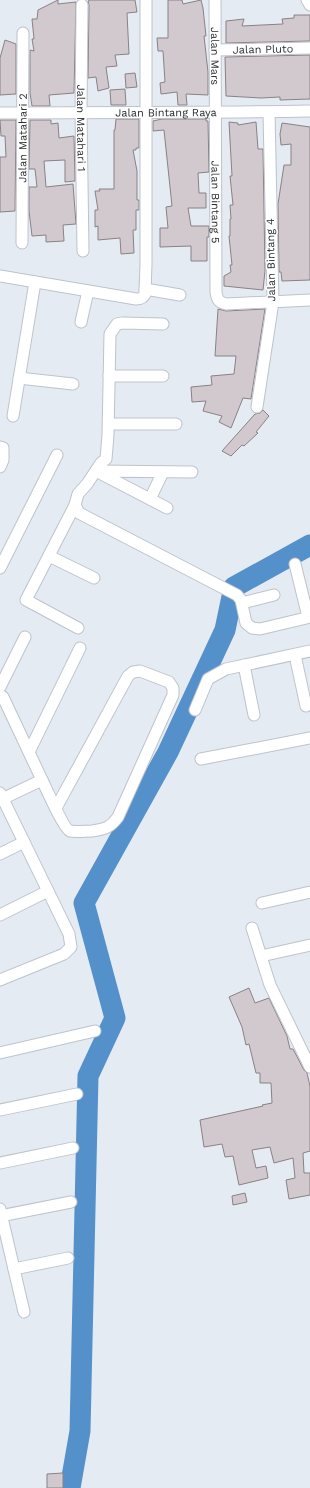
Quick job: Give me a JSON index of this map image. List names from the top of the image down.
{
  "streets": {
    "street": [
      "Jalan Pluto",
      "Jalan Mars",
      "Jalan Bintang Raya",
      "Jalan Matahari 1",
      "Jalan Matahari 2",
      "Jalan Bintang 5",
      "Jalan Bintang 4"
    ]
  },
  "crossings": [
    ["Jalan Pluto", "Jalan Mars"],
    ["Jalan Mars", "Jalan Bintang Raya"],
    ["Jalan Mars", "Jalan Bintang 5"],
    ["Jalan Bintang Raya", "Jalan Matahari 1"],
    ["Jalan Bintang Raya", "Jalan Matahari 2"],
    ["Jalan Bintang Raya", "Jalan Bintang 5"],
    ["Jalan Bintang Raya", "Jalan Bintang 4"],
    ["Jalan Bintang 5", "Jalan Bintang 4"]
  ]
}
